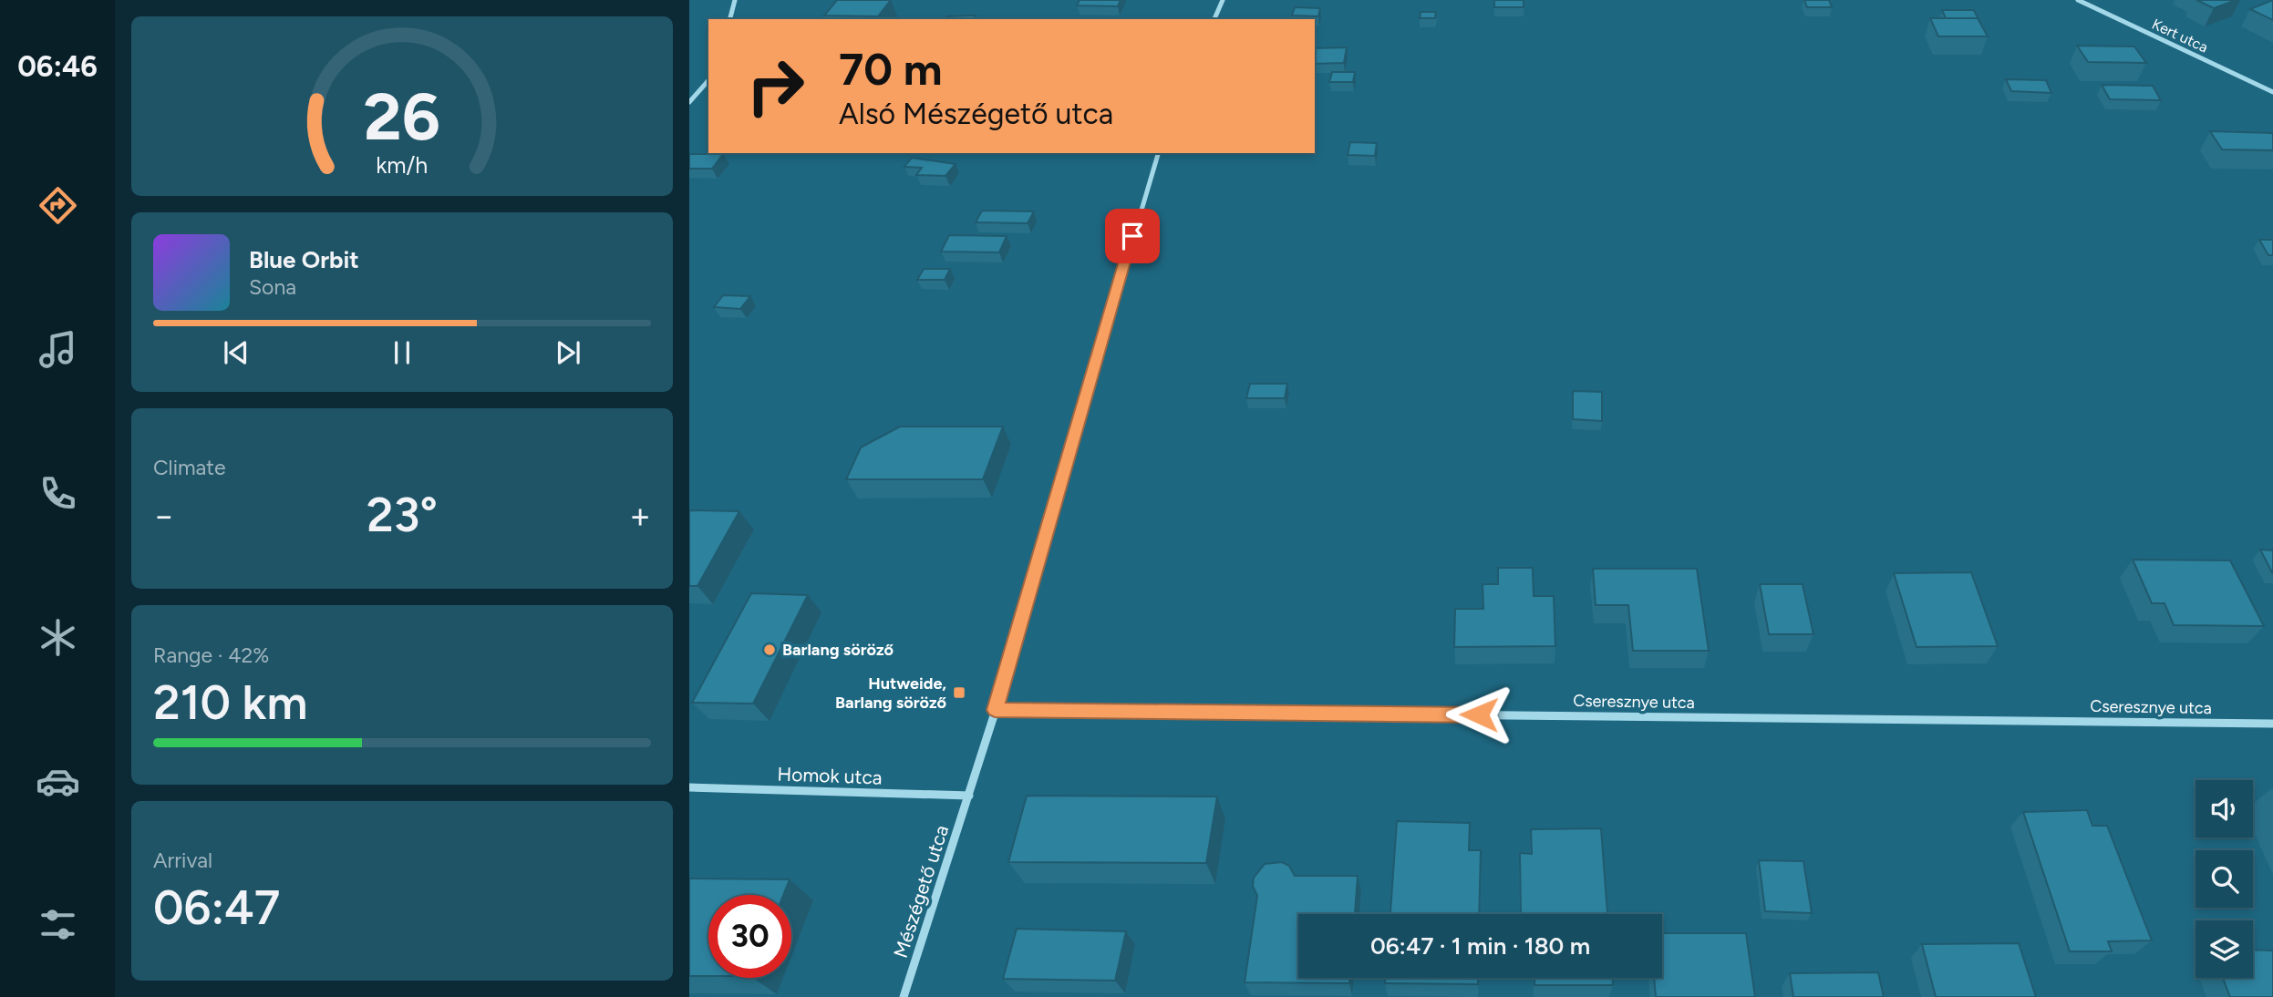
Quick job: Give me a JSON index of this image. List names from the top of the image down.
{
  "streets": {
    "street": [
      "Kert utca",
      "Cseresznye utca",
      "Homok utca",
      "Mészégető utca"
    ]
  },
  "crossings": [
    ["Cseresznye utca", "Mészégető utca"],
    ["Homok utca", "Mészégető utca"]
  ],
  "places": {
    "other": ["Barlang söröző"],
    "transit": ["Hutweide, Barlang söröző"]
  },
  "page": {
    "tabs": "06:46",
    "turn": ["70 m", "Alsó Mészégető utca"],
    "song": ["Blue Orbit", "Sona"],
    "tile": [
      "Climate",
      ["Range · 42%", "210 km"],
      ["Arrival", "06:47"]
    ],
    "heat": ["−", "23°", "+"],
    "limit": "30",
    "trip": "06:47 · 1 min · 180 m",
    "gauge": ["26", "km/h"]
  }
}
